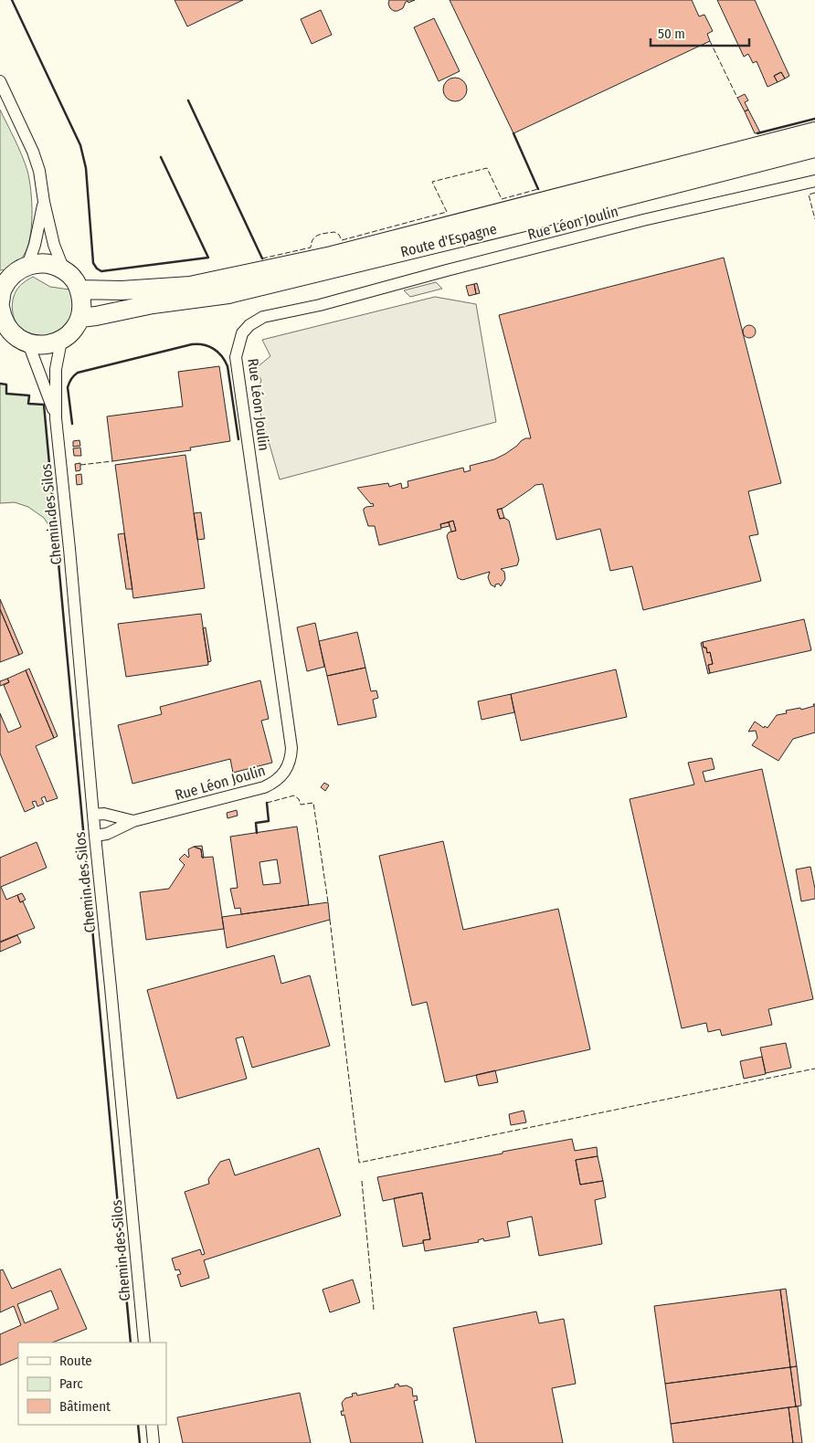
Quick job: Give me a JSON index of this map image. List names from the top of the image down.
{
  "streets": {
    "main road": ["Route d'Espagne"],
    "street": ["Rue Léon Joulin", "Chemin des Silos"]
  },
  "crossings": [
    ["Rue Léon Joulin", "Chemin des Silos"]
  ],
  "legend": ["Route", "Parc", "Bâtiment"],
  "scale_bar": "50 m"
}
